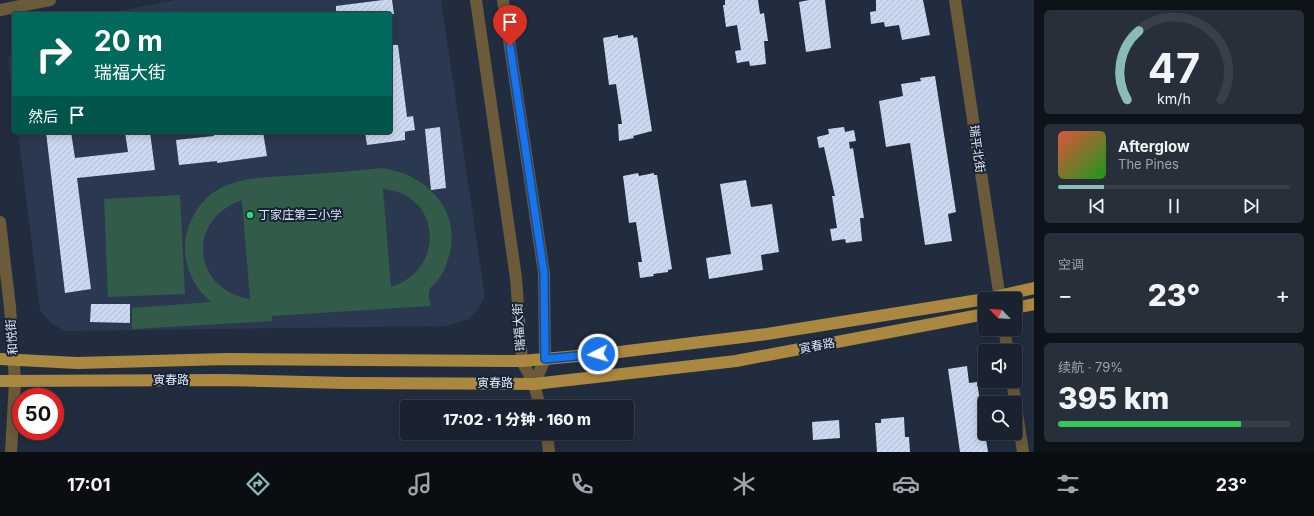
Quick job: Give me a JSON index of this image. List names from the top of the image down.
{
  "streets": {
    "main road": ["寅春路"],
    "street": ["瑞平北街", "瑞福大街", "和悦街"]
  },
  "crossings": [
    ["瑞福大街", "寅春路"],
    ["和悦街", "寅春路"]
  ],
  "places": ["丁家庄第三小学"],
  "north": "top left",
  "page": {
    "turn": ["20 m", "瑞福大街"],
    "then": "然后",
    "song": ["Afterglow", "The Pines"],
    "tile": [
      "空调",
      ["续航 · 79%", "395 km"]
    ],
    "heat": ["−", "23°", "+"],
    "limit": "50",
    "trip": "17:02 · 1 分钟 · 160 m",
    "tabs": ["17:01", "23°"],
    "gauge": ["47", "km/h"]
  }
}
